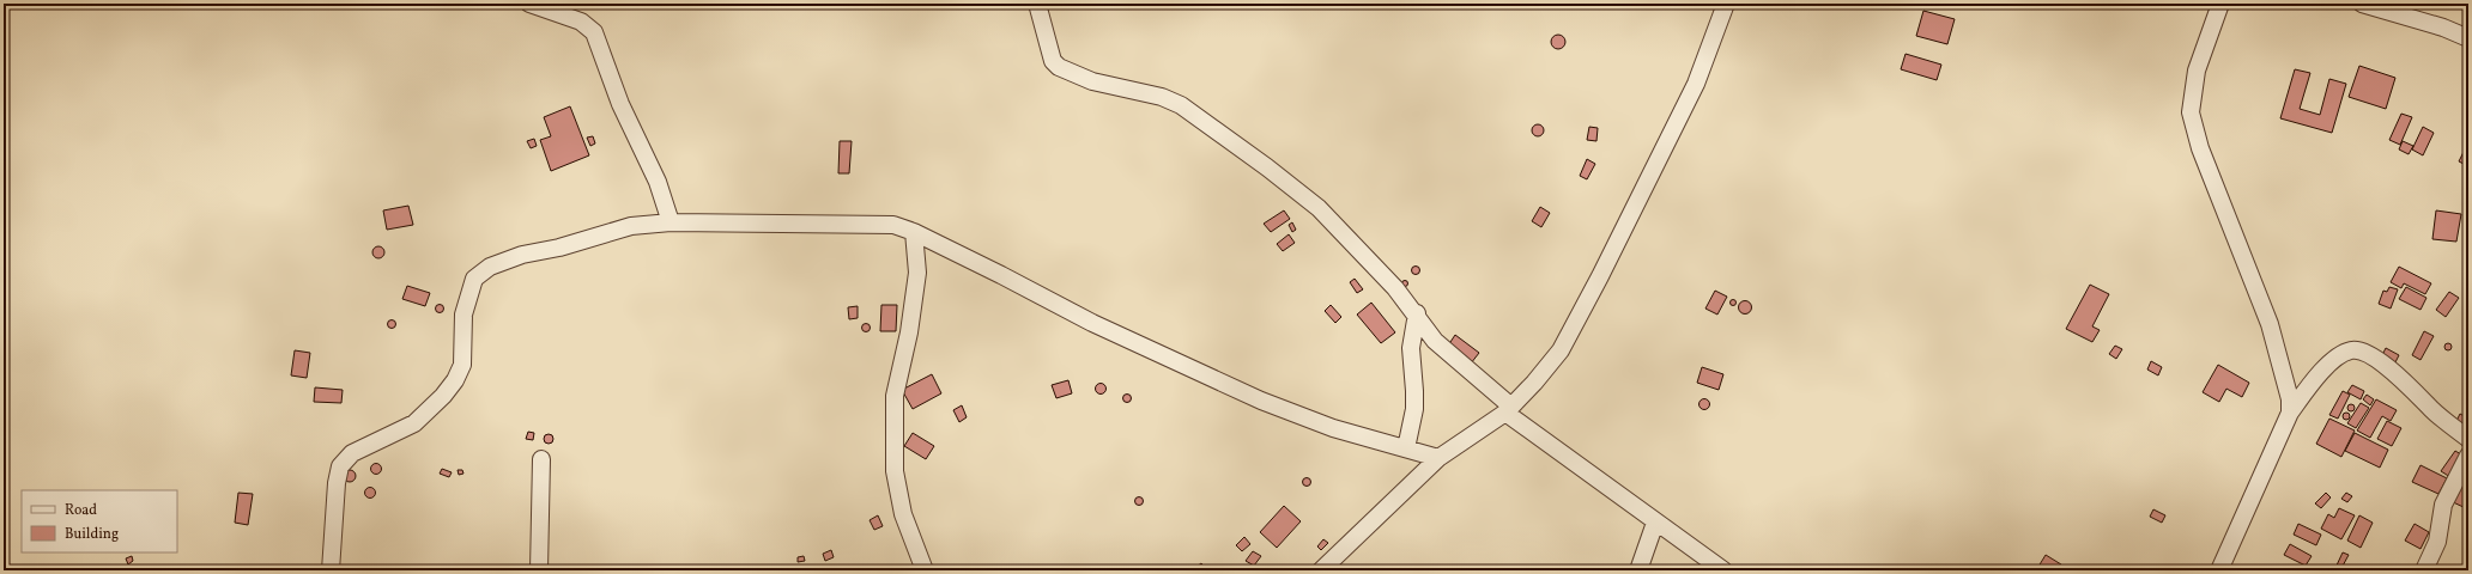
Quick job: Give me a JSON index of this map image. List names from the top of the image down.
{
  "legend": ["Road", "Building"]
}
